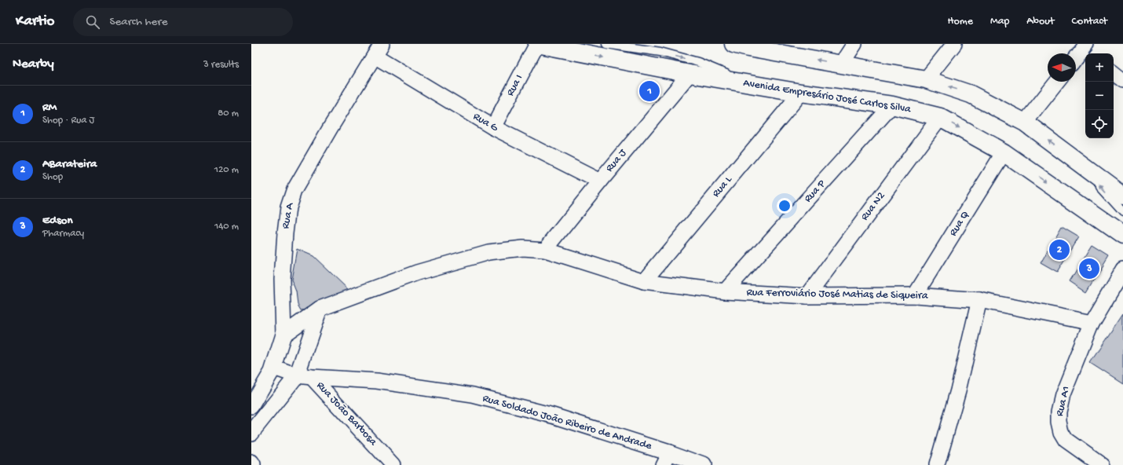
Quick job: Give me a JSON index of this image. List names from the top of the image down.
{
  "streets": {
    "main road": ["Avenida Empresário José Carlos Silva"],
    "street": [
      "Rua I",
      "Rua G",
      "Rua J",
      "Rua L",
      "Rua P",
      "Rua N2",
      "Rua A",
      "Rua Q",
      "Rua Ferroviário José Matias de Siqueira",
      "Rua A1",
      "Rua João Barbosa",
      "Rua Soldado João Ribeiro de Andrade"
    ]
  },
  "crossings": [
    ["Rua I", "Avenida Empresário José Carlos Silva"],
    ["Rua I", "Rua G"],
    ["Avenida Empresário José Carlos Silva", "Rua J"],
    ["Avenida Empresário José Carlos Silva", "Rua L"],
    ["Avenida Empresário José Carlos Silva", "Rua P"],
    ["Avenida Empresário José Carlos Silva", "Rua N2"],
    ["Avenida Empresário José Carlos Silva", "Rua Q"],
    ["Rua G", "Rua J"],
    ["Rua G", "Rua A"],
    ["Rua J", "Rua Ferroviário José Matias de Siqueira"],
    ["Rua L", "Rua Ferroviário José Matias de Siqueira"],
    ["Rua P", "Rua Ferroviário José Matias de Siqueira"],
    ["Rua N2", "Rua Ferroviário José Matias de Siqueira"],
    ["Rua A", "Rua Ferroviário José Matias de Siqueira"],
    ["Rua A", "Rua Soldado João Ribeiro de Andrade"],
    ["Rua Q", "Rua Ferroviário José Matias de Siqueira"],
    ["Rua Ferroviário José Matias de Siqueira", "Rua A1"],
    ["Rua João Barbosa", "Rua Soldado João Ribeiro de Andrade"]
  ],
  "north": "left",
  "page": {
    "header": "Kartio",
    "search": "Search here",
    "nav": [
      "Home",
      "Map",
      "About",
      "Contact"
    ],
    "heading": ["Nearby", "3 results"],
    "map_buttons": ["+", "−"],
    "pins": ["1", "2", "3"],
    "list": [
      {
        "mark": "1",
        "name": "RM",
        "note": "Shop · Rua J",
        "value": "80 m"
      },
      {
        "mark": "2",
        "name": "ABarateira",
        "note": "Shop",
        "value": "120 m"
      },
      {
        "mark": "3",
        "name": "Edson",
        "note": "Pharmacy",
        "value": "140 m"
      }
    ]
  }
}
